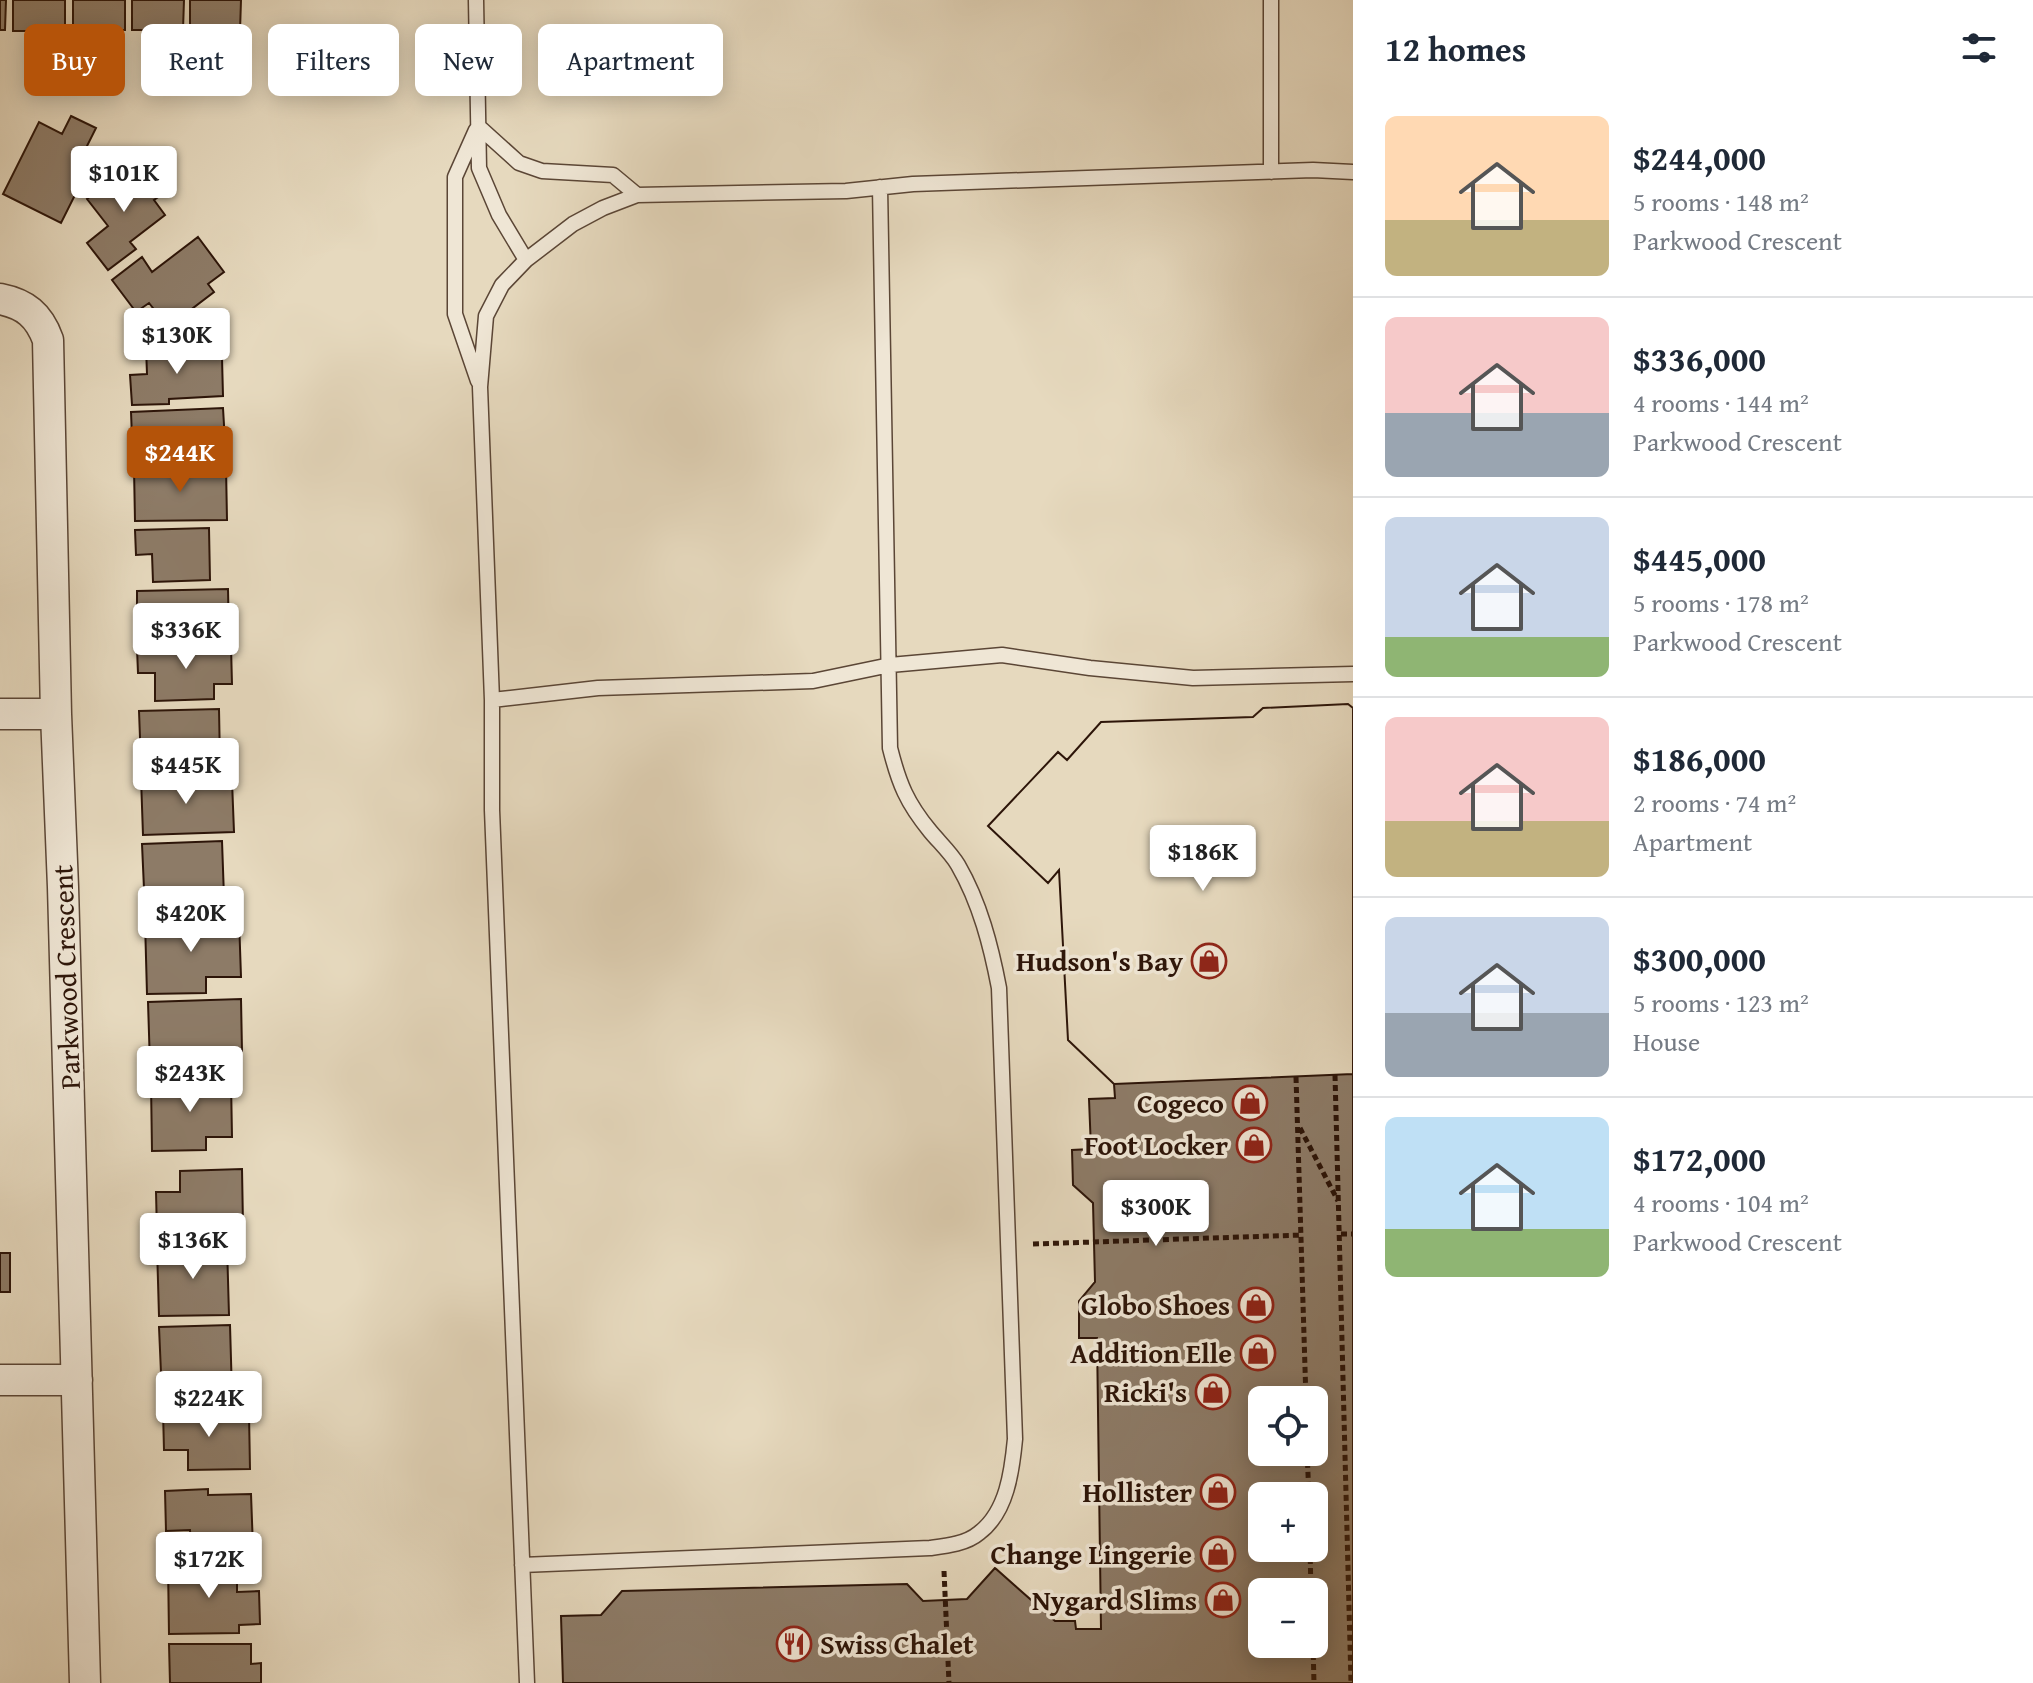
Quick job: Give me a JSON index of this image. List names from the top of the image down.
{
  "streets": {
    "street": ["Parkwood Crescent"]
  },
  "places": {
    "shop": [
      "Hudson's Bay",
      "Cogeco",
      "Foot Locker",
      "Globo Shoes",
      "Addition Elle",
      "Ricki's",
      "Hollister",
      "Change Lingerie",
      "Nygard Slims"
    ],
    "restaurant": ["Swiss Chalet"]
  },
  "page": {
    "heading": "12 homes",
    "chip": [
      "Buy",
      "Rent",
      "Filters",
      "New",
      "Apartment"
    ],
    "list": [
      {
        "name": "$244,000",
        "note": "5 rooms · 148 m² · Parkwood Crescent"
      },
      {
        "name": "$336,000",
        "note": "4 rooms · 144 m² · Parkwood Crescent"
      },
      {
        "name": "$445,000",
        "note": "5 rooms · 178 m² · Parkwood Crescent"
      },
      {
        "name": "$186,000",
        "note": "2 rooms · 74 m² · Apartment"
      },
      {
        "name": "$300,000",
        "note": "5 rooms · 123 m² · House"
      },
      {
        "name": "$172,000",
        "note": "4 rooms · 104 m² · Parkwood Crescent"
      }
    ],
    "price": [
      "$101K",
      "$130K",
      "$244K",
      "$336K",
      "$445K",
      "$186K",
      "$420K",
      "$243K",
      "$300K",
      "$136K",
      "$224K",
      "$172K"
    ],
    "map_buttons": ["+", "−"]
  }
}
